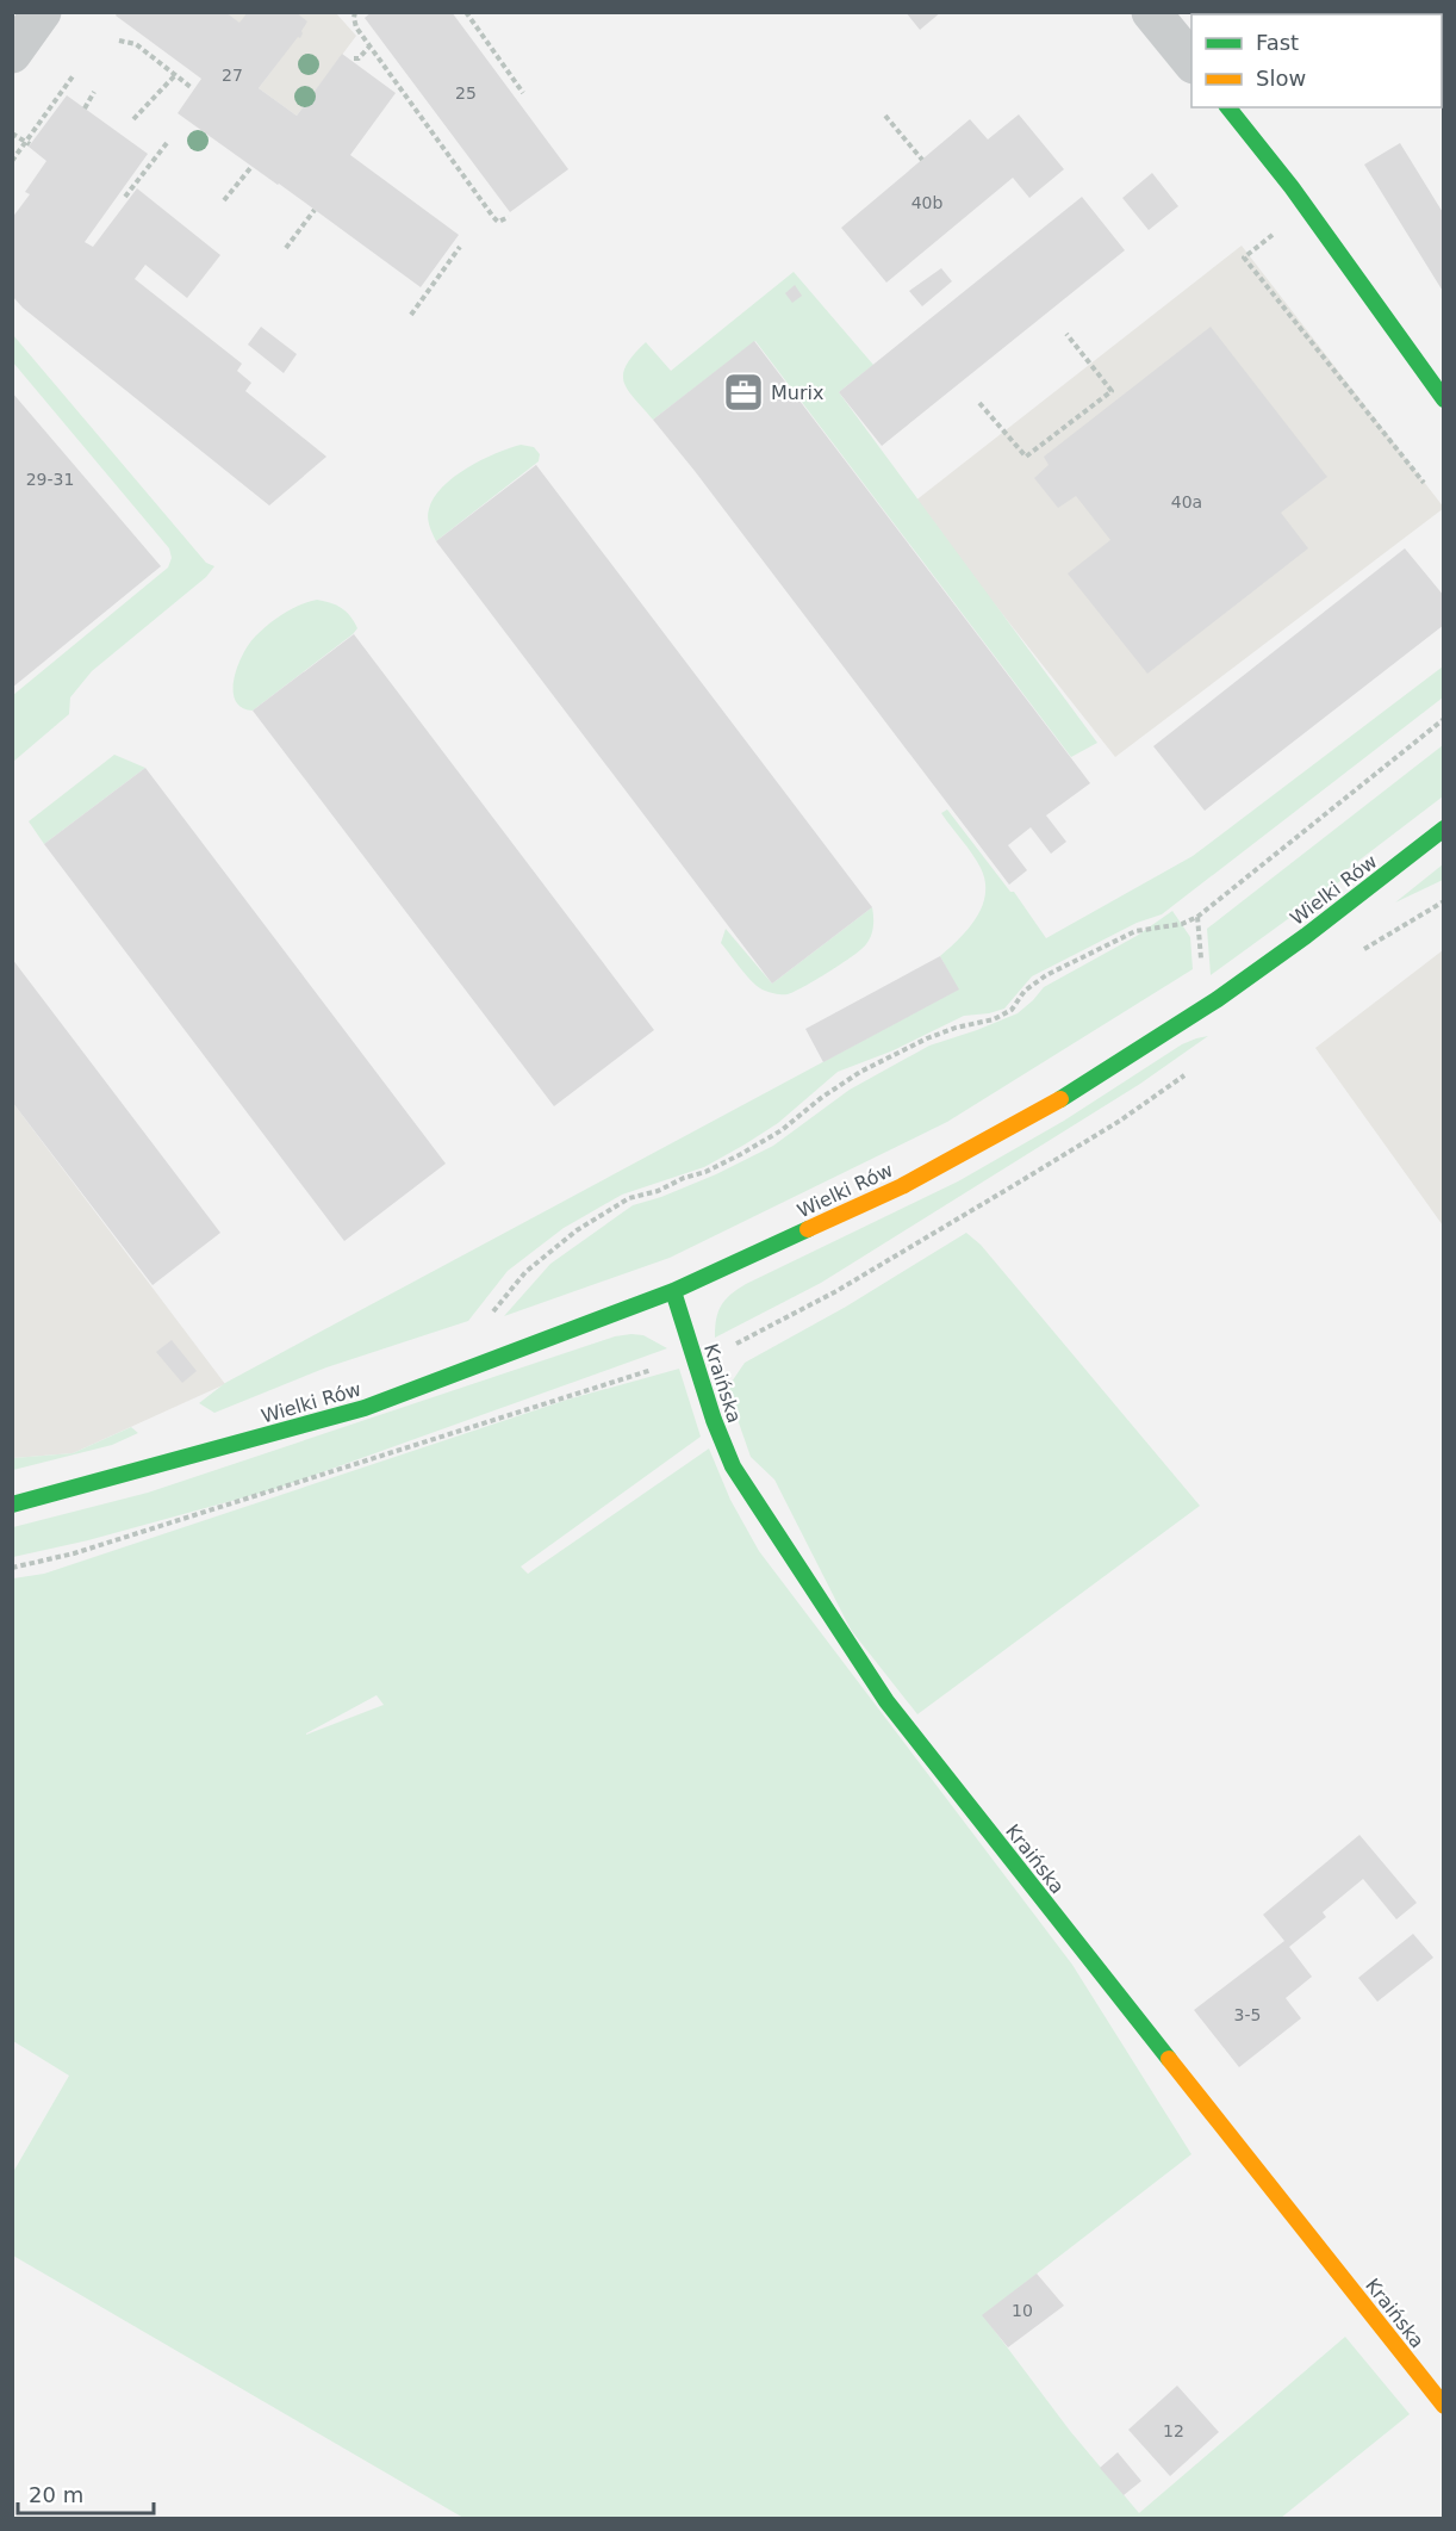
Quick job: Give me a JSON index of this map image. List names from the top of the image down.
{
  "streets": {
    "street": ["Wielki Rów", "Kraińska"]
  },
  "crossings": [
    ["Wielki Rów", "Kraińska"]
  ],
  "places": {
    "office": ["Murix"]
  },
  "house_numbers": [
    "27",
    "25",
    "40b",
    "29-31",
    "40a",
    "3-5",
    "10",
    "12"
  ],
  "legend": ["Fast", "Slow"],
  "scale_bar": "20 m"
}
